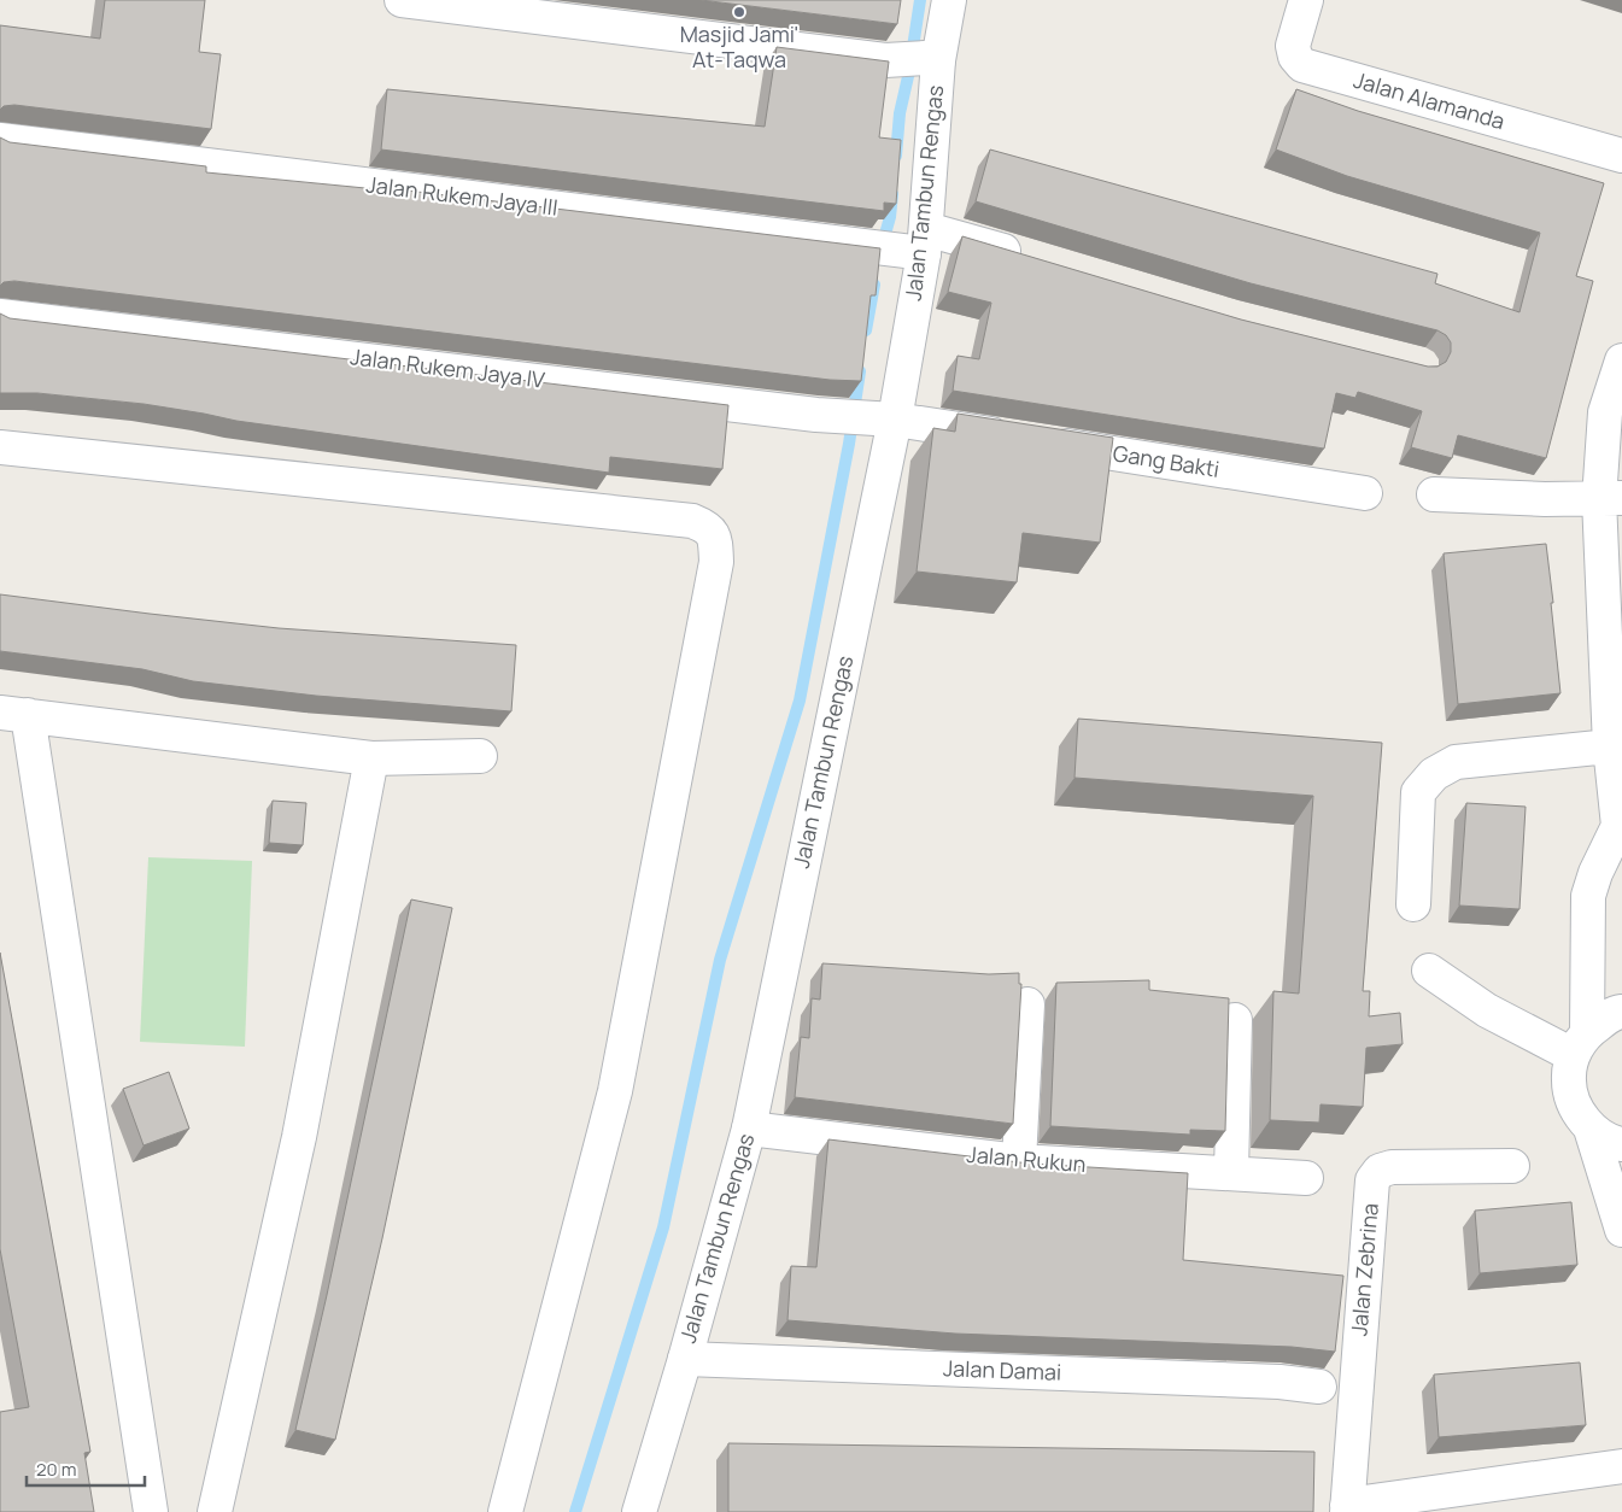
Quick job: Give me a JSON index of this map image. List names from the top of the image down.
{
  "streets": {
    "street": [
      "Jalan Alamanda",
      "Jalan Tambun Rengas",
      "Jalan Rukem Jaya III",
      "Jalan Rukem Jaya IV",
      "Gang Bakti",
      "Jalan Rukun",
      "Jalan Zebrina",
      "Jalan Damai"
    ]
  },
  "crossings": [
    ["Jalan Tambun Rengas", "Jalan Rukem Jaya III"],
    ["Jalan Tambun Rengas", "Jalan Rukem Jaya IV"],
    ["Jalan Tambun Rengas", "Gang Bakti"],
    ["Jalan Tambun Rengas", "Jalan Rukun"],
    ["Jalan Tambun Rengas", "Jalan Damai"],
    ["Jalan Rukem Jaya IV", "Gang Bakti"]
  ],
  "places": ["Masjid Jami' At-Taqwa"],
  "scale_bar": "20 m"
}
